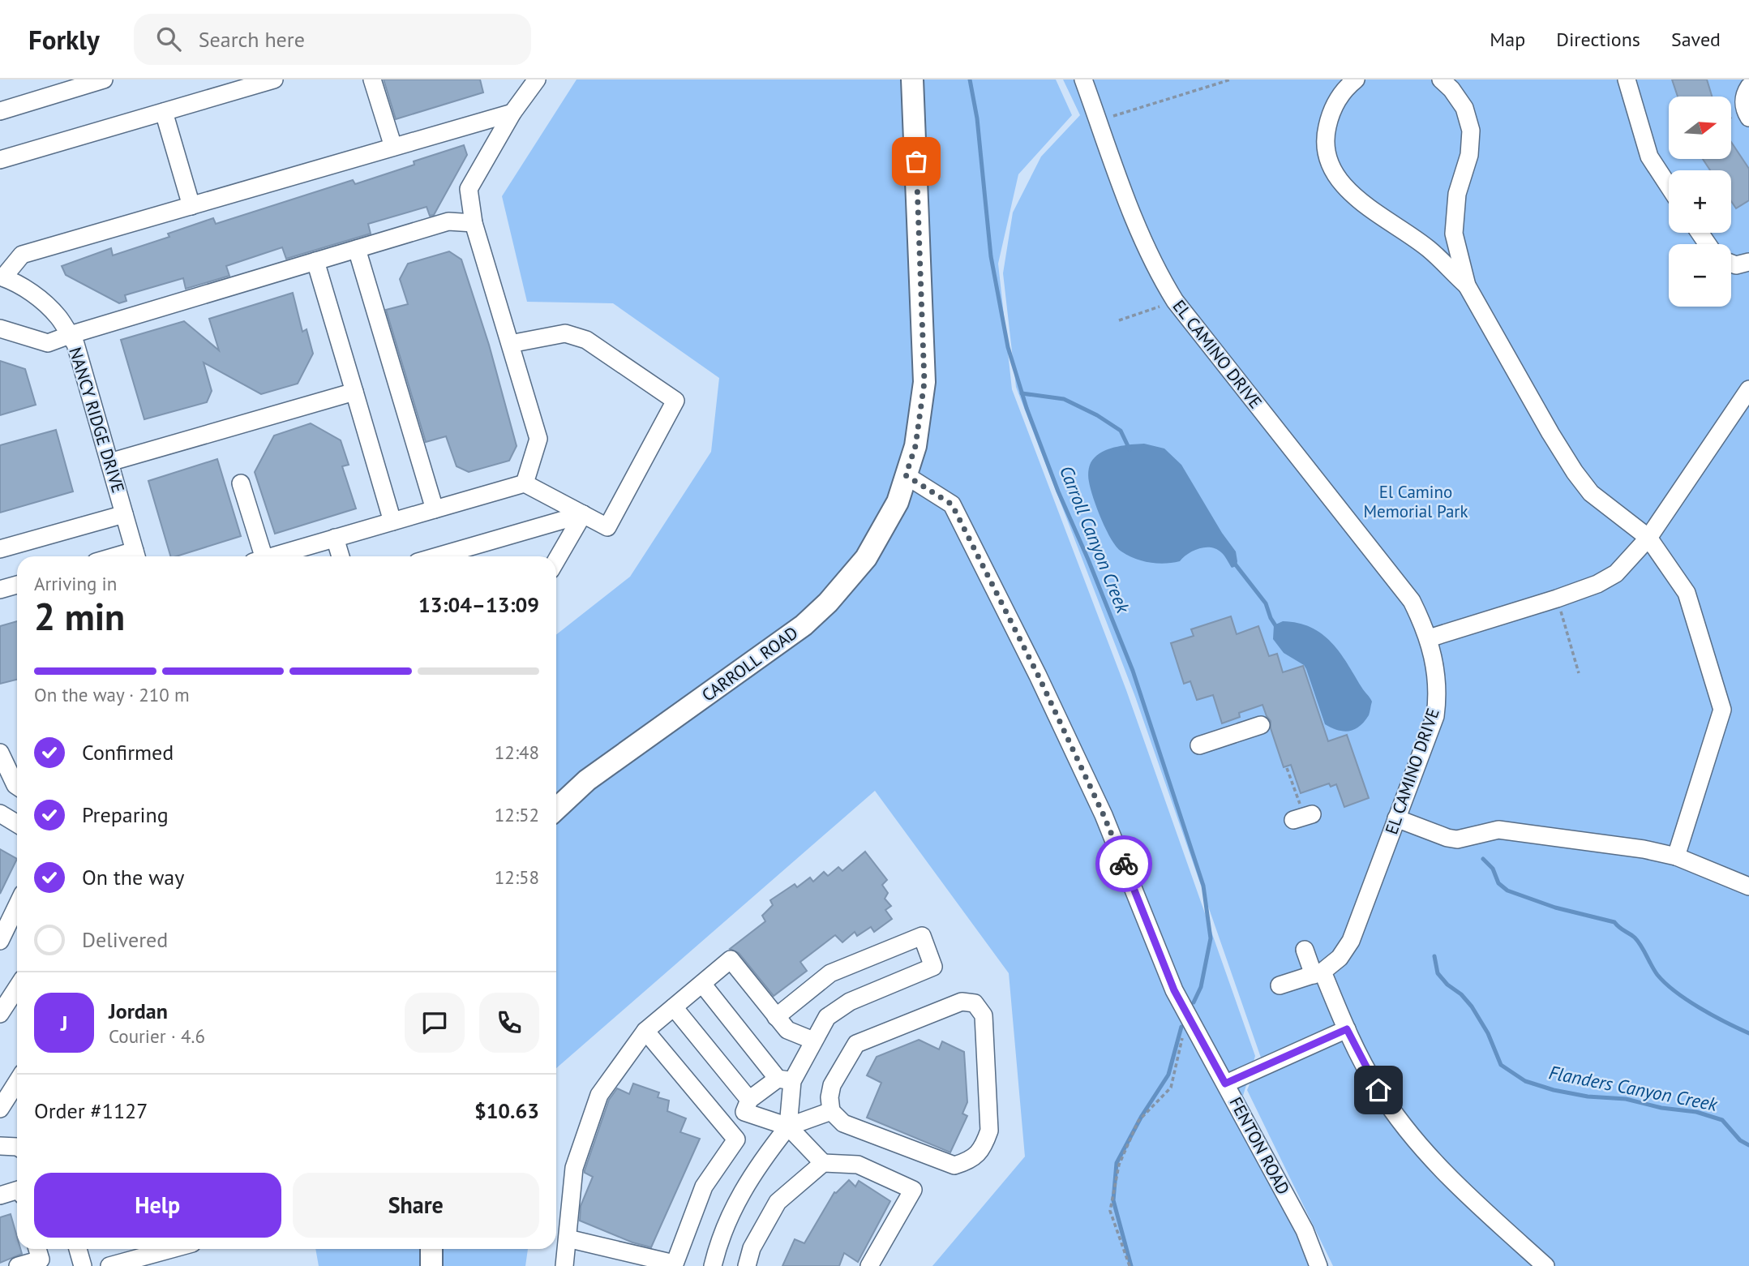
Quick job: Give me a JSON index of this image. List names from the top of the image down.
{
  "streets": {
    "main road": ["CARROLL ROAD"],
    "street": ["EL CAMINO DRIVE", "NANCY RIDGE DRIVE", "FENTON ROAD"]
  },
  "crossings": [
    ["CARROLL ROAD", "FENTON ROAD"]
  ],
  "water": ["Carroll Canyon Creek", "Flanders Canyon Creek"],
  "parks": ["El Camino Memorial Park"],
  "north": "right",
  "page": {
    "header": "Forkly",
    "search": "Search here",
    "nav": ["Map", "Directions", "Saved"],
    "map_buttons": ["+", "−"],
    "heading": ["2 min", "Arriving in", "13:04–13:09"],
    "panel": [
      "Jordan",
      "Courier · 4.6",
      "Order #1127",
      "$10.63"
    ],
    "bar": "On the way · 210 m",
    "list": [
      ["Confirmed", "12:48"],
      ["Preparing", "12:52"],
      ["On the way", "12:58"],
      "Delivered"
    ],
    "round": "J",
    "buttons": ["Help", "Share"]
  }
}
